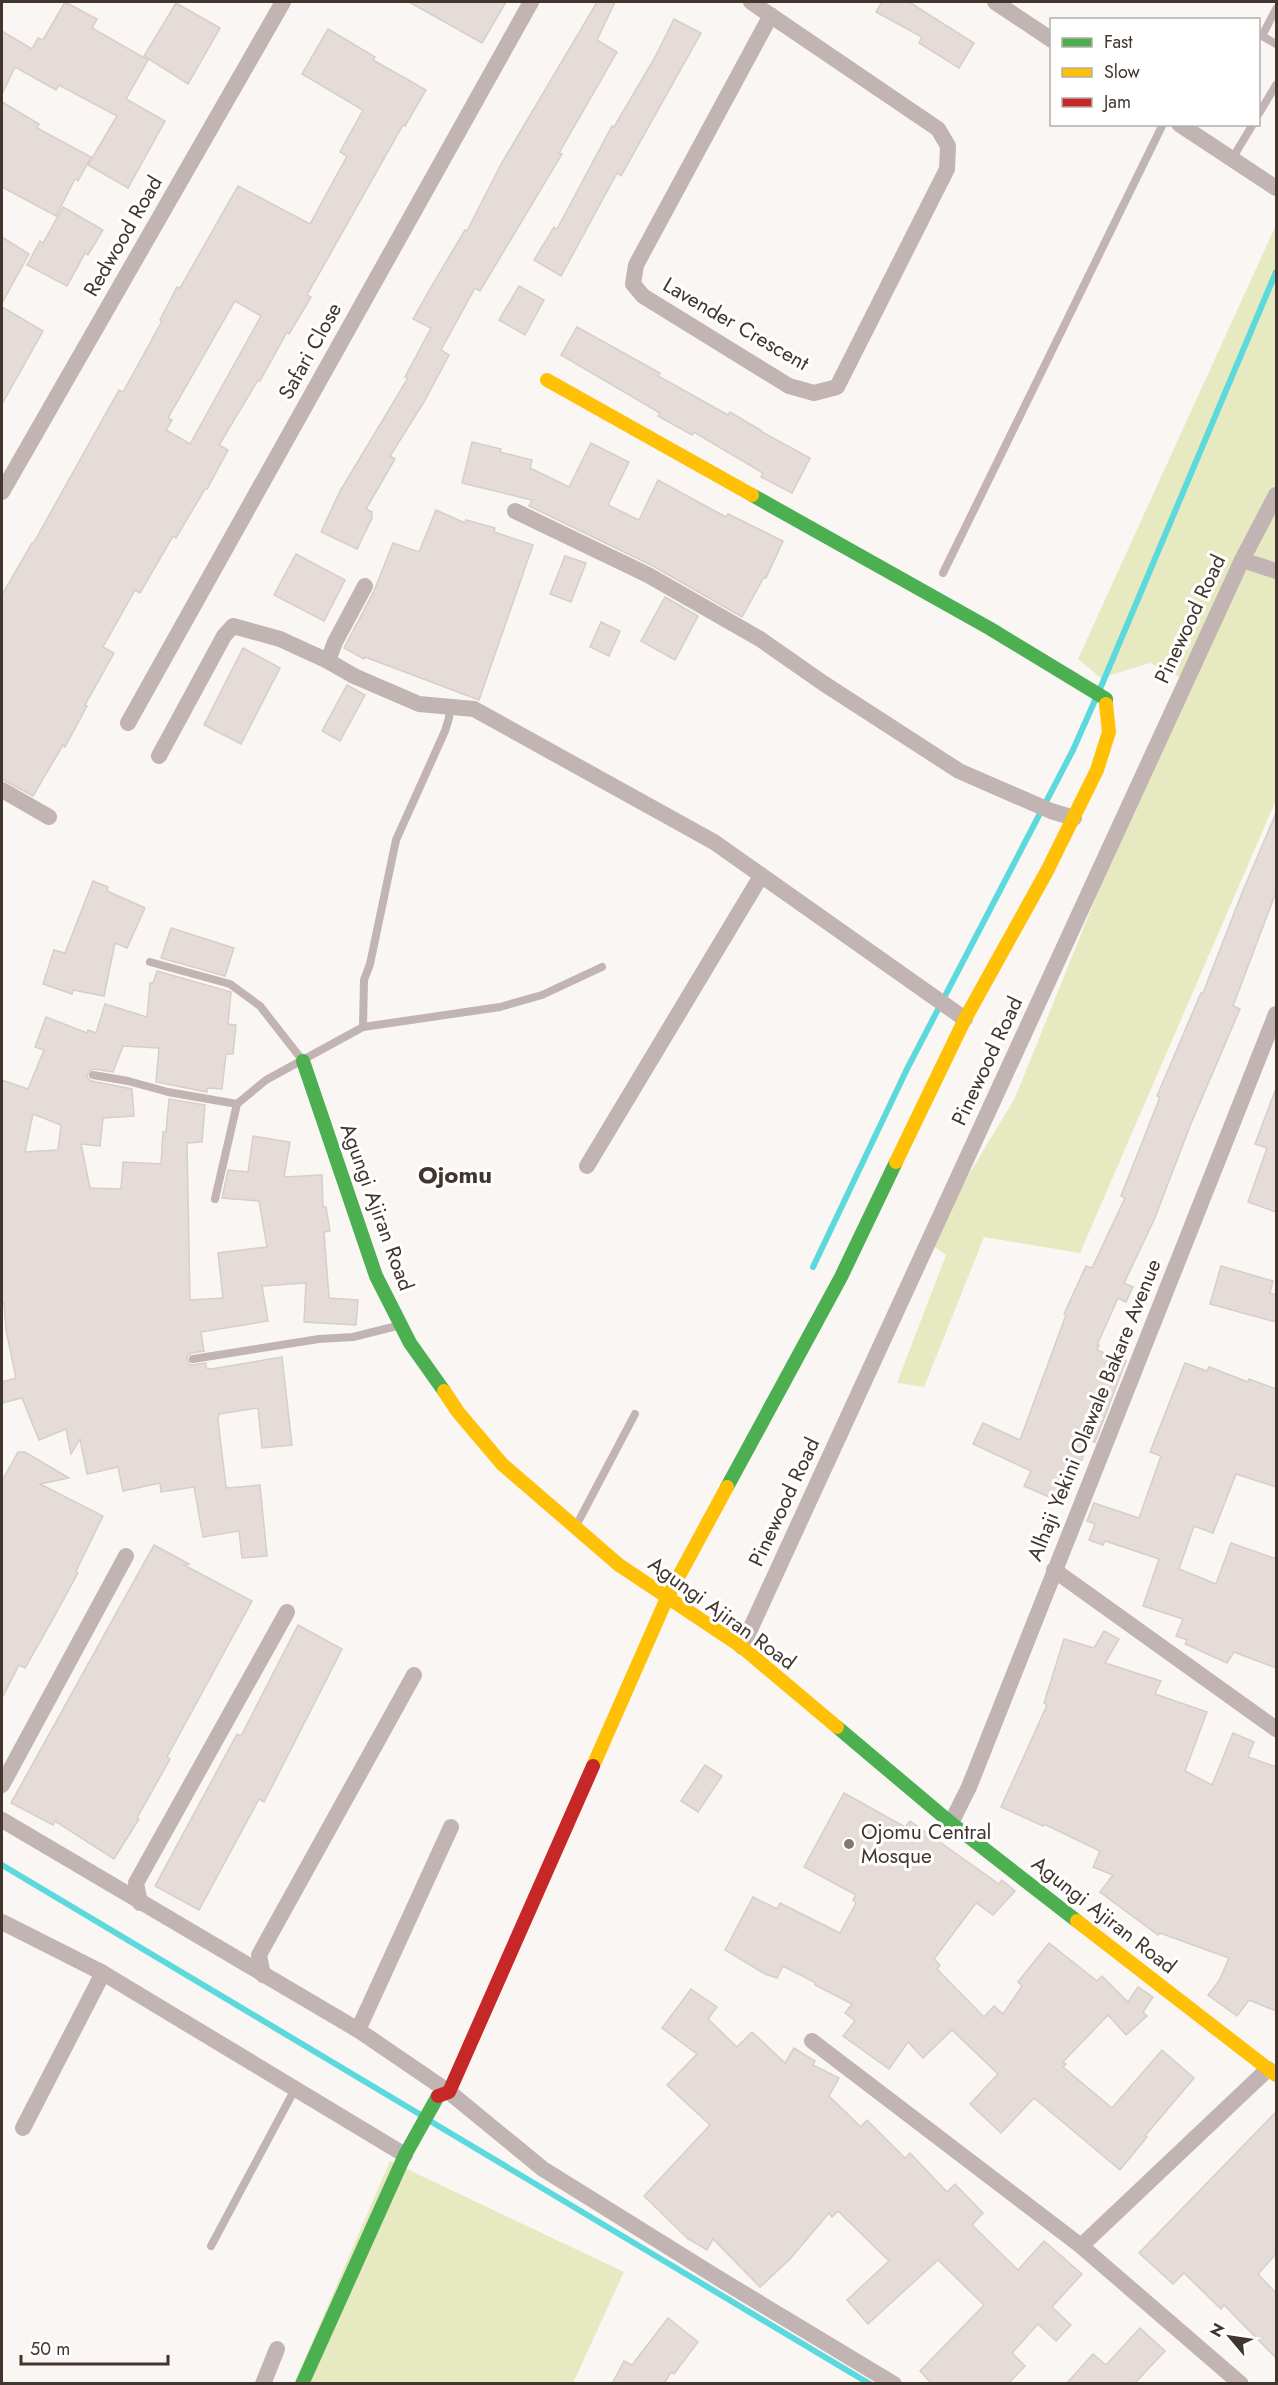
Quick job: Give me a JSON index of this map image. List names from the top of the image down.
{
  "streets": {
    "street": [
      "Redwood Road",
      "Lavender Crescent",
      "Safari Close",
      "Pinewood Road",
      "Agungi Ajiran Road",
      "Alhaji Yekini Olawale Bakare Avenue"
    ]
  },
  "crossings": [
    ["Pinewood Road", "Agungi Ajiran Road"],
    ["Agungi Ajiran Road", "Alhaji Yekini Olawale Bakare Avenue"]
  ],
  "districts": ["Ojomu"],
  "places": ["Ojomu Central Mosque"],
  "legend": ["Fast", "Slow", "Jam"],
  "scale_bar": "50 m",
  "north": "top left"
}
